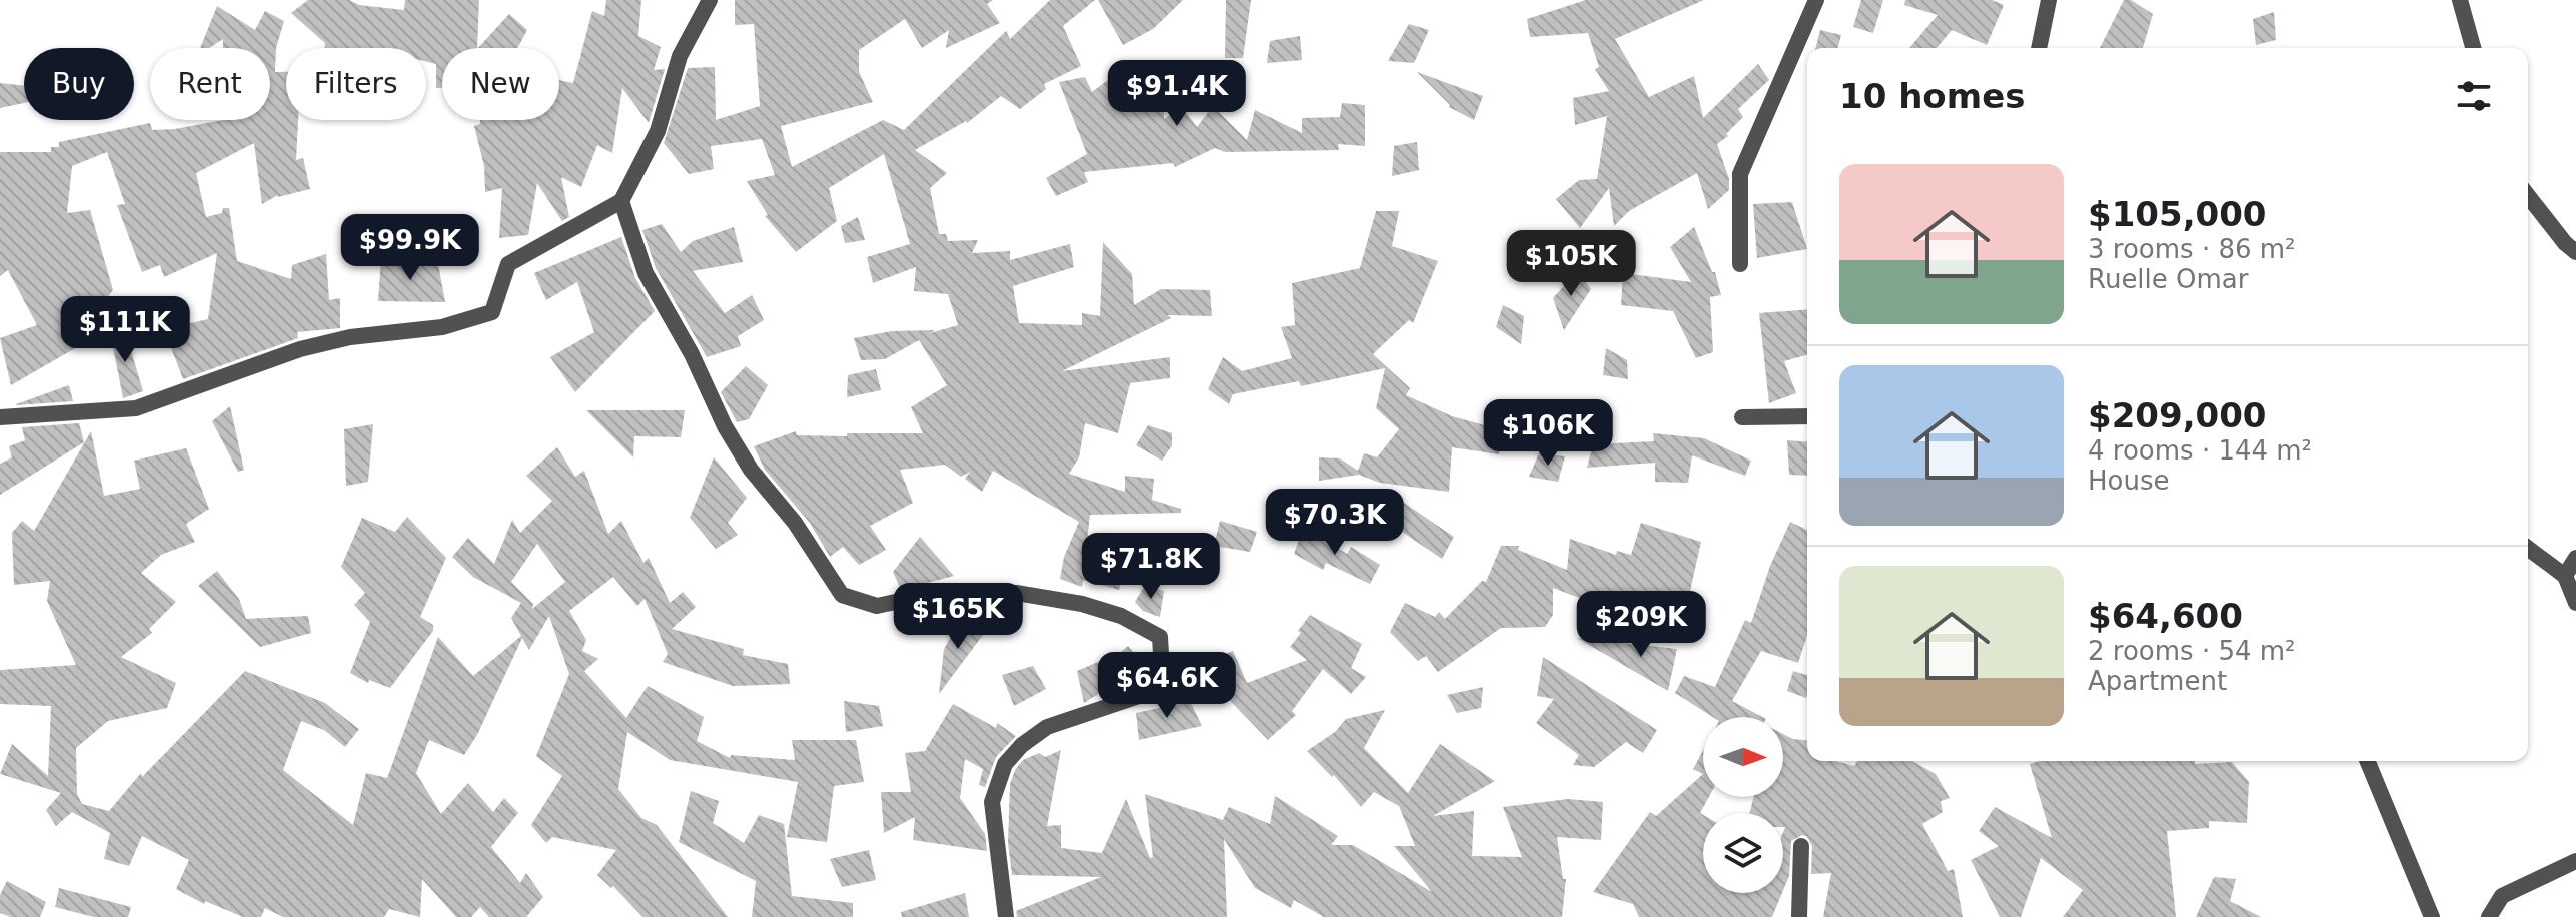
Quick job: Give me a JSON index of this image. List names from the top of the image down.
{
  "north": "right",
  "page": {
    "chip": [
      "Buy",
      "Rent",
      "Filters",
      "New"
    ],
    "heading": "10 homes",
    "price": [
      "$91.4K",
      "$99.9K",
      "$105K",
      "$111K",
      "$106K",
      "$70.3K",
      "$71.8K",
      "$165K",
      "$209K",
      "$64.6K"
    ],
    "list": [
      {
        "name": "$105,000",
        "note": "3 rooms · 86 m² · Ruelle Omar"
      },
      {
        "name": "$209,000",
        "note": "4 rooms · 144 m² · House"
      },
      {
        "name": "$64,600",
        "note": "2 rooms · 54 m² · Apartment"
      }
    ]
  }
}
